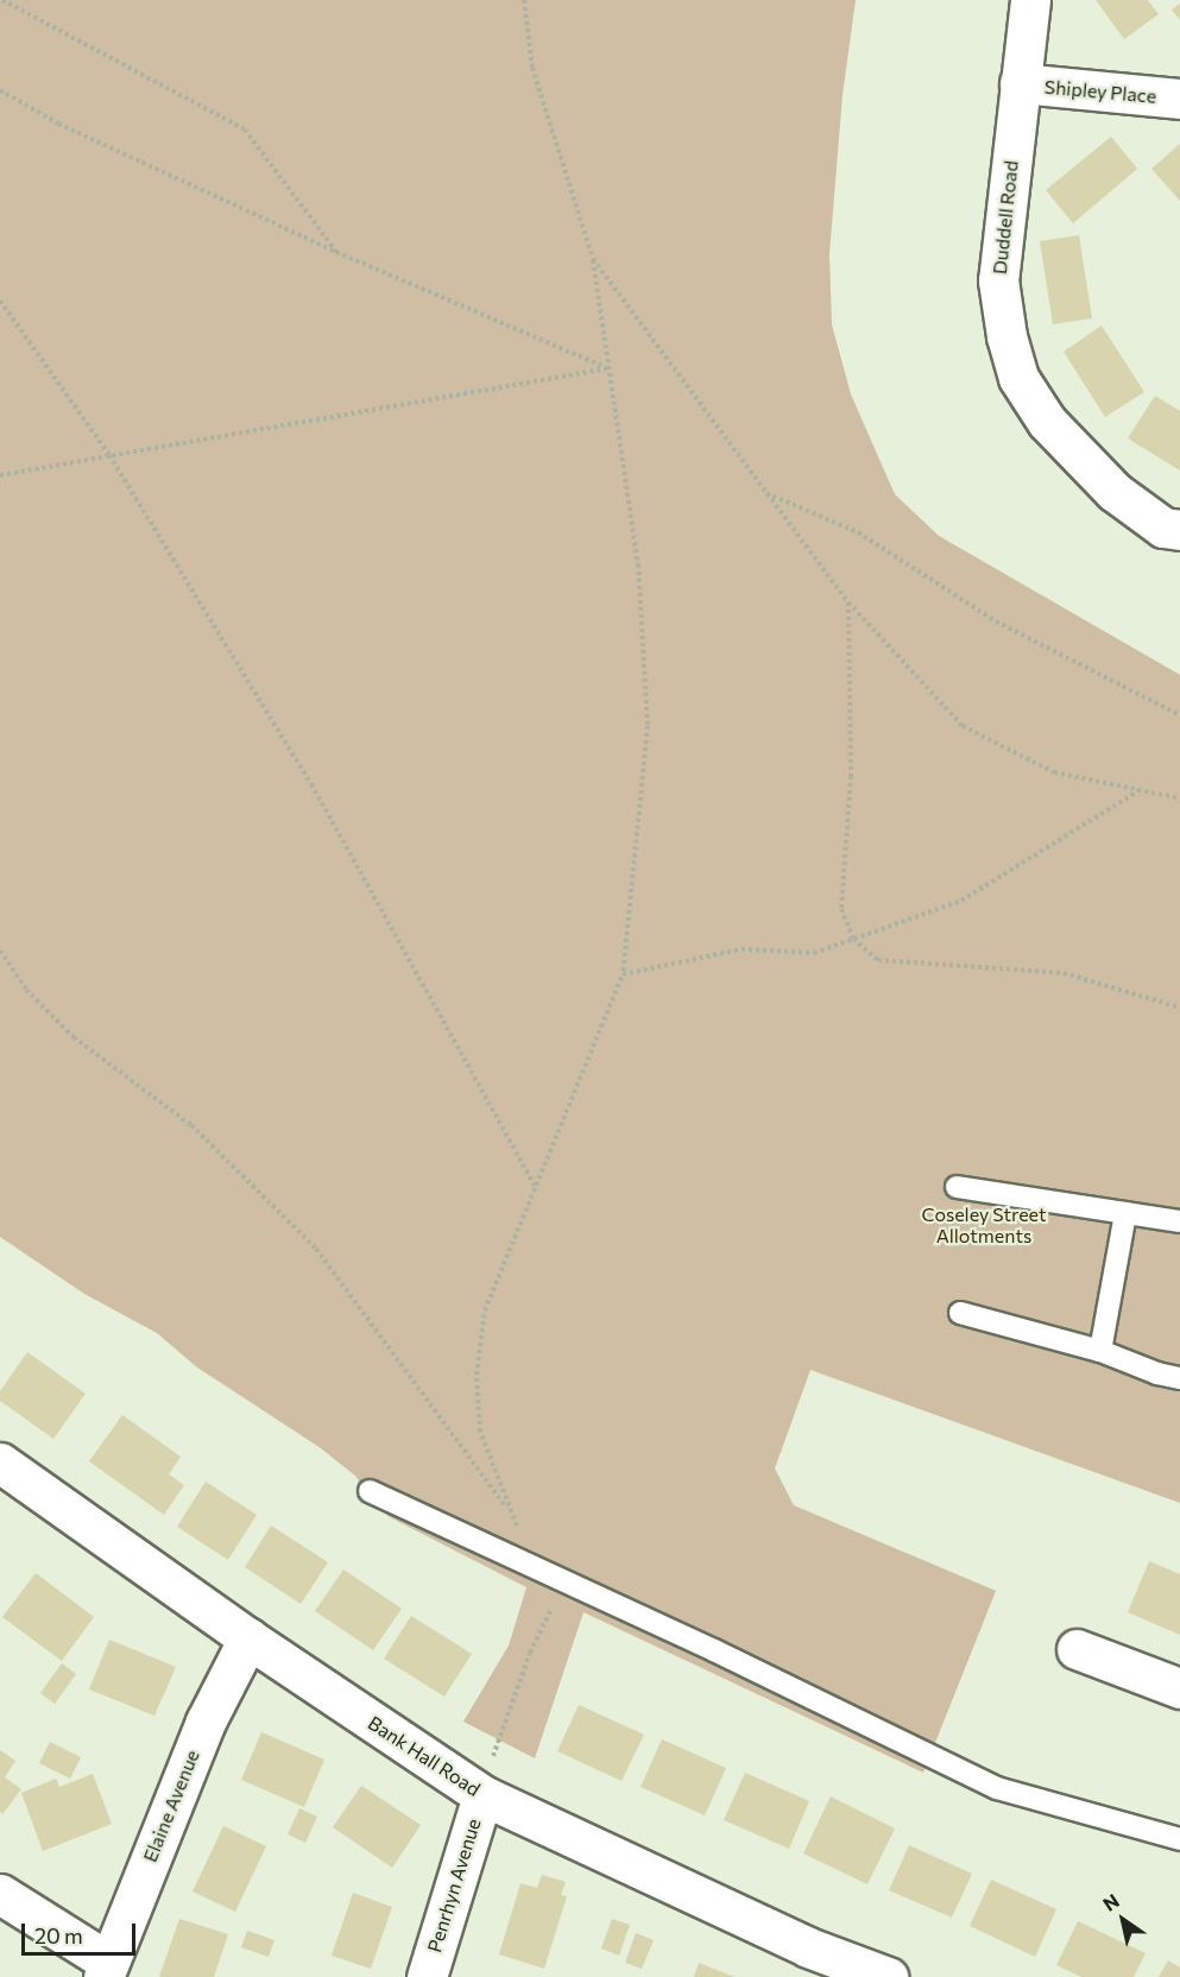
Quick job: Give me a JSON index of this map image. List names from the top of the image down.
{
  "streets": {
    "street": [
      "Shipley Place",
      "Duddell Road",
      "Bank Hall Road",
      "Elaine Avenue",
      "Penrhyn Avenue"
    ]
  },
  "crossings": [
    ["Shipley Place", "Duddell Road"],
    ["Bank Hall Road", "Elaine Avenue"],
    ["Bank Hall Road", "Penrhyn Avenue"]
  ],
  "parks": ["Coseley Street Allotments"],
  "scale_bar": "20 m",
  "north": "top left"
}
